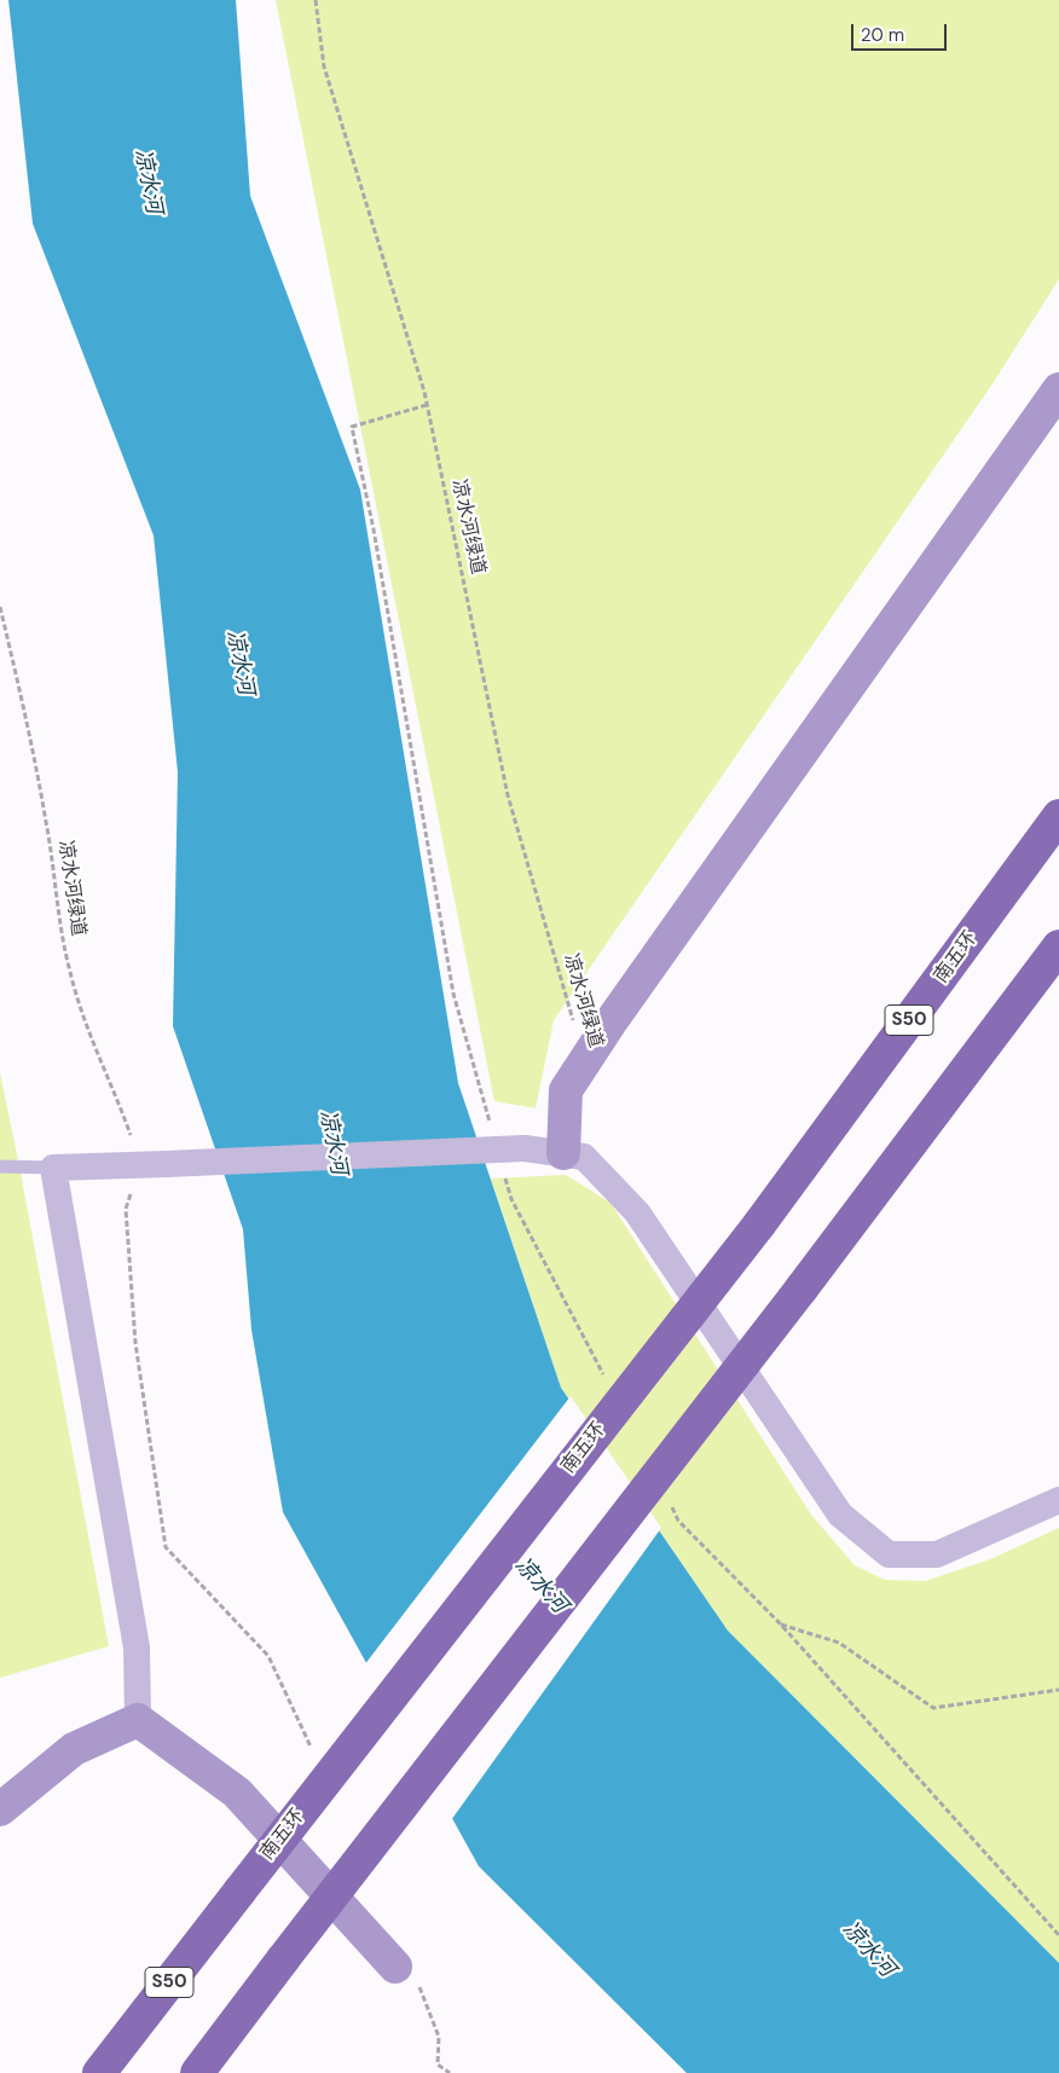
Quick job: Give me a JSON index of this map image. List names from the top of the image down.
{
  "streets": {
    "highway": ["南五环", "S50"],
    "path": ["凉水河绿道"]
  },
  "water": ["凉水河"],
  "scale_bar": "20 m"
}
